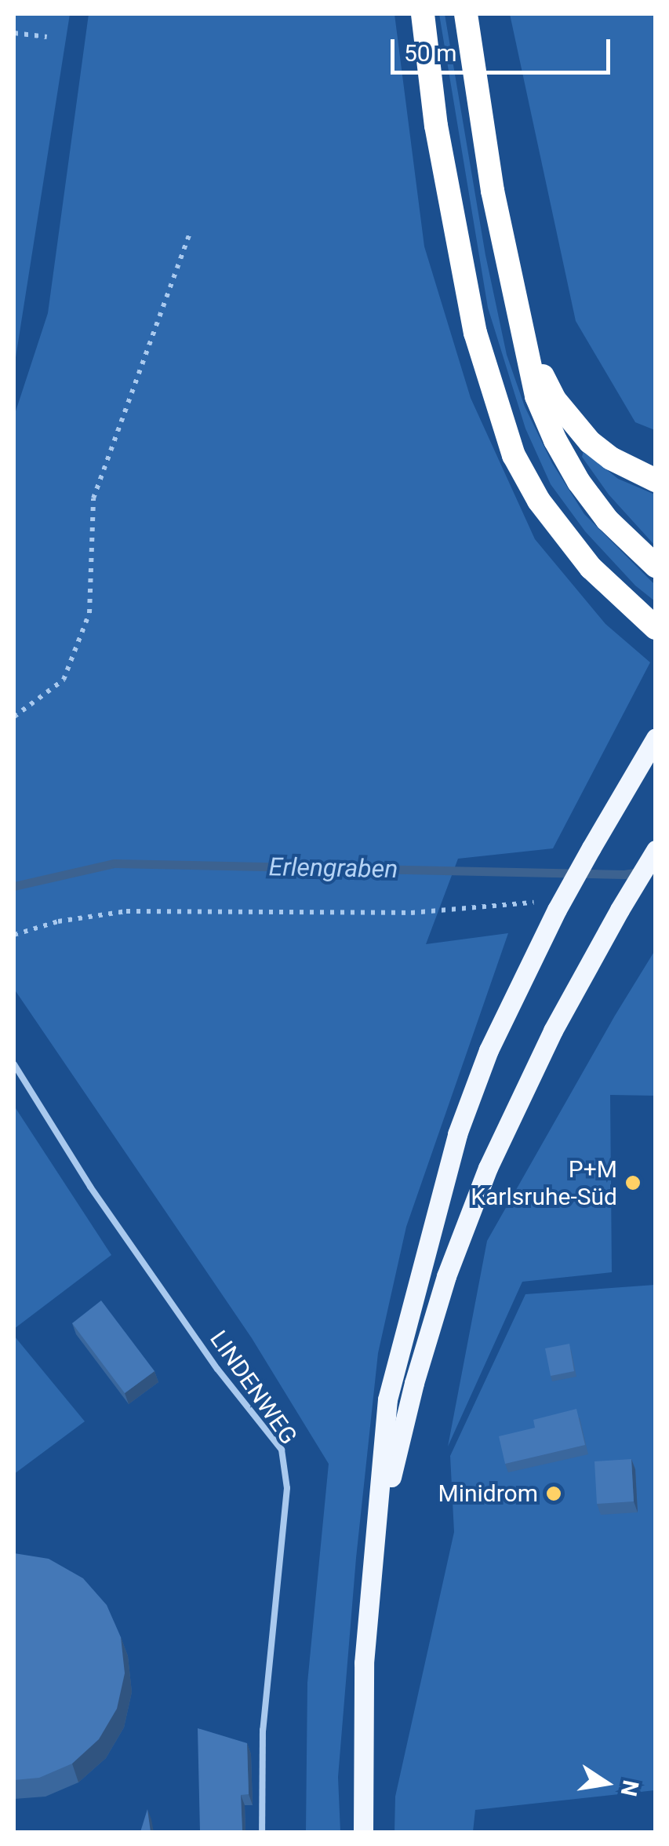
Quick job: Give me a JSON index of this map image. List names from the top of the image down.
{
  "streets": {
    "lane": ["LINDENWEG"]
  },
  "water": ["Erlengraben"],
  "places": ["P+M Karlsruhe-Süd", "Minidrom"],
  "scale_bar": "50 m",
  "north": "right"
}
